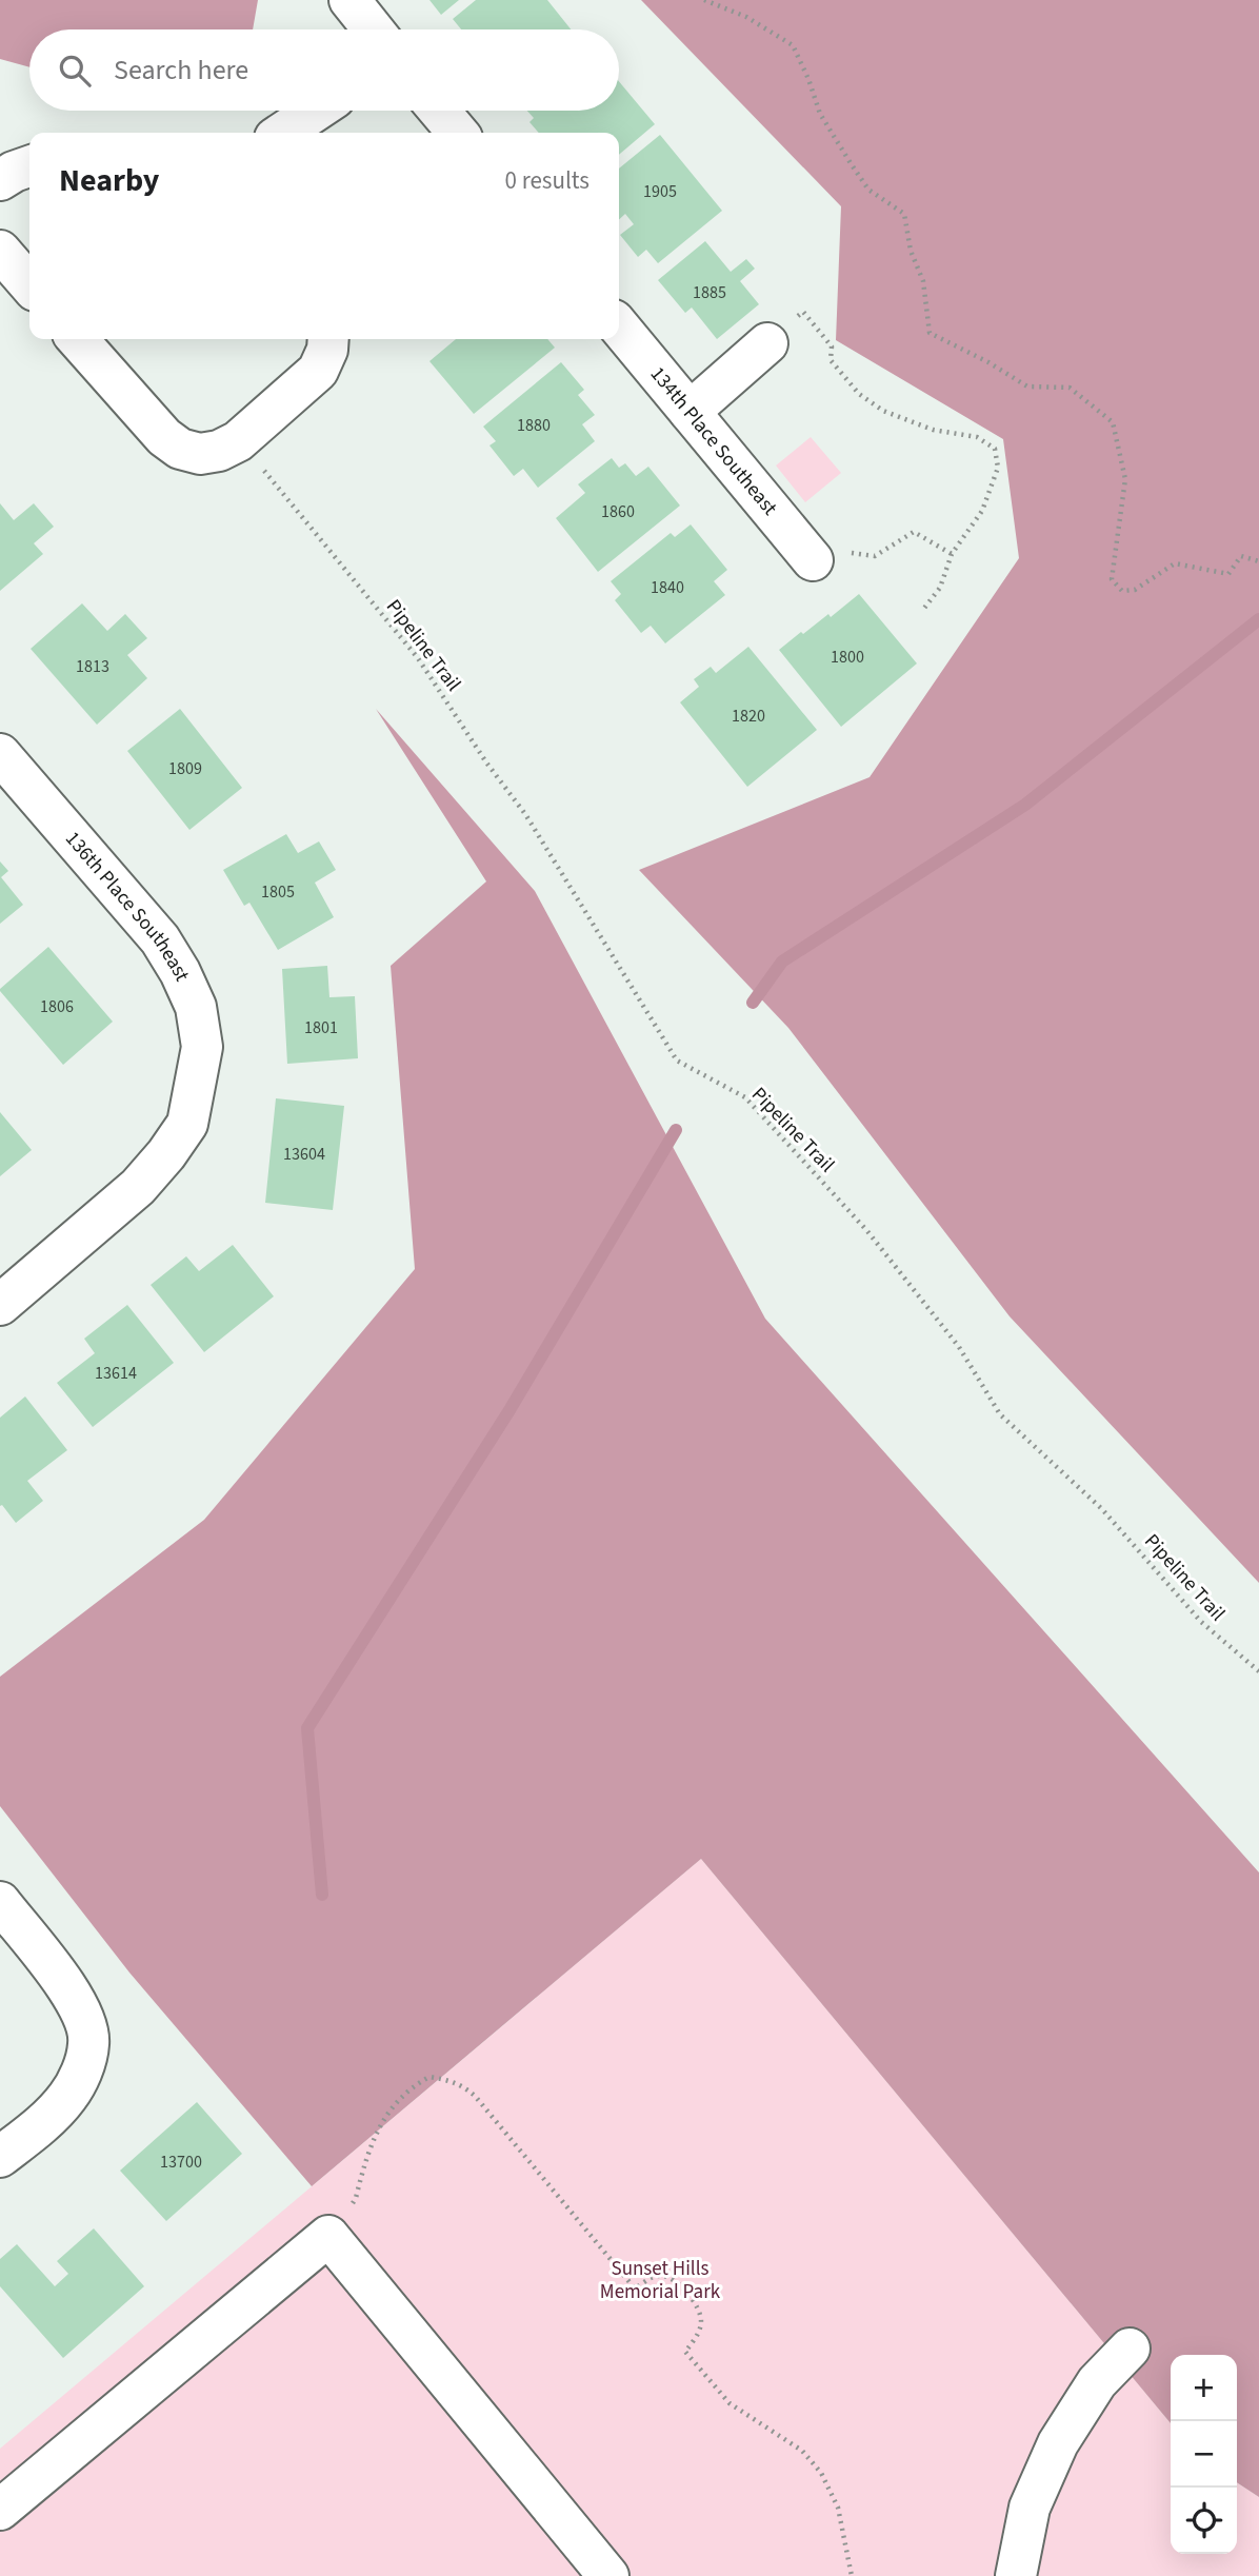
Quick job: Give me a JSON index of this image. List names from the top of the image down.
{
  "streets": {
    "street": ["134th Place Southeast", "136th Place Southeast"],
    "path": ["Pipeline Trail"]
  },
  "parks": ["Sunset Hills Memorial Park"],
  "house_numbers": [
    "1905",
    "1885",
    "1880",
    "1860",
    "1840",
    "1800",
    "1813",
    "1820",
    "1809",
    "1805",
    "1806",
    "1801",
    "13604",
    "13614",
    "13700"
  ],
  "page": {
    "search": "Search here",
    "heading": ["Nearby", "0 results"],
    "map_buttons": ["+", "−"]
  }
}
